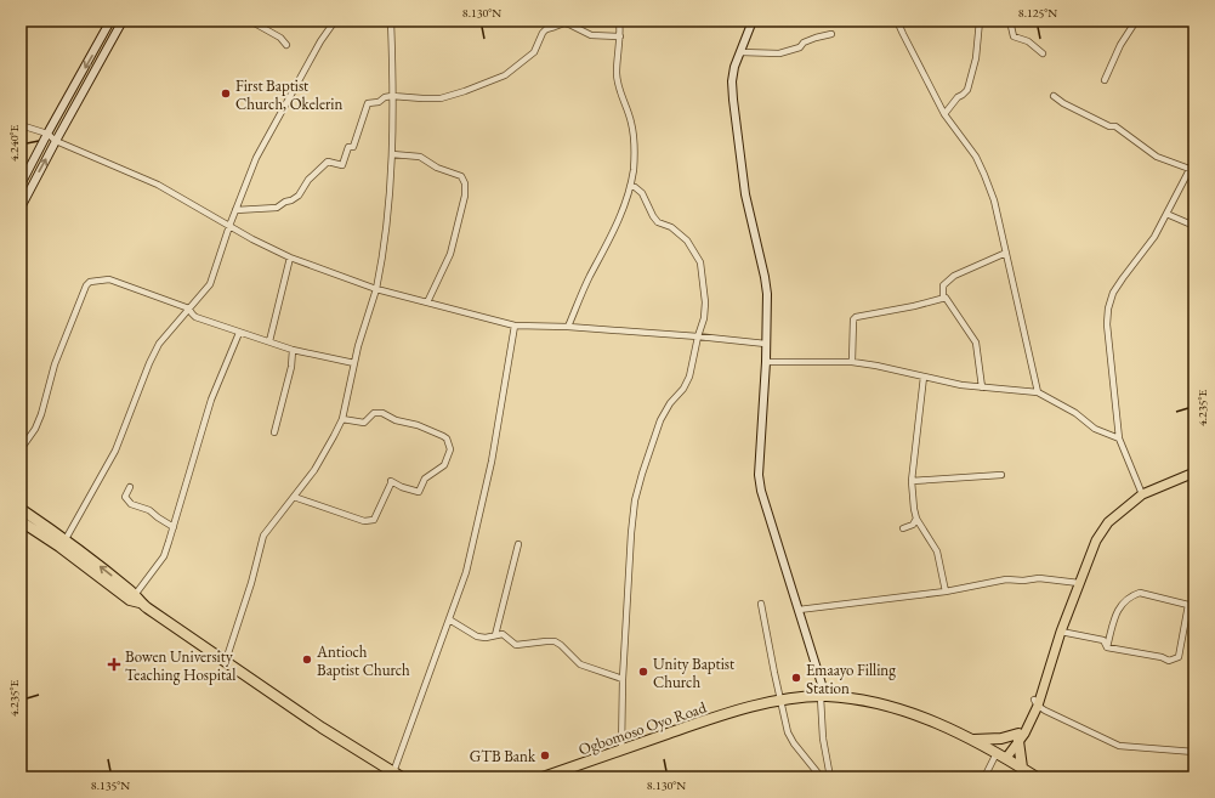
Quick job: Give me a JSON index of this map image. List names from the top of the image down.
{
  "streets": {
    "highway": ["Ogbomoso Oyo Road"]
  },
  "places": {
    "other": [
      "First Baptist Church, Okelerin",
      "Antioch Baptist Church",
      "Unity Baptist Church",
      "Emaayo Filling Station",
      "GTB Bank"
    ],
    "health": ["Bowen University Teaching Hospital"]
  },
  "coordinates": [
    "8.130°N",
    "8.125°N",
    "4.240°E",
    "4.235°E",
    "8.135°N"
  ]
}
